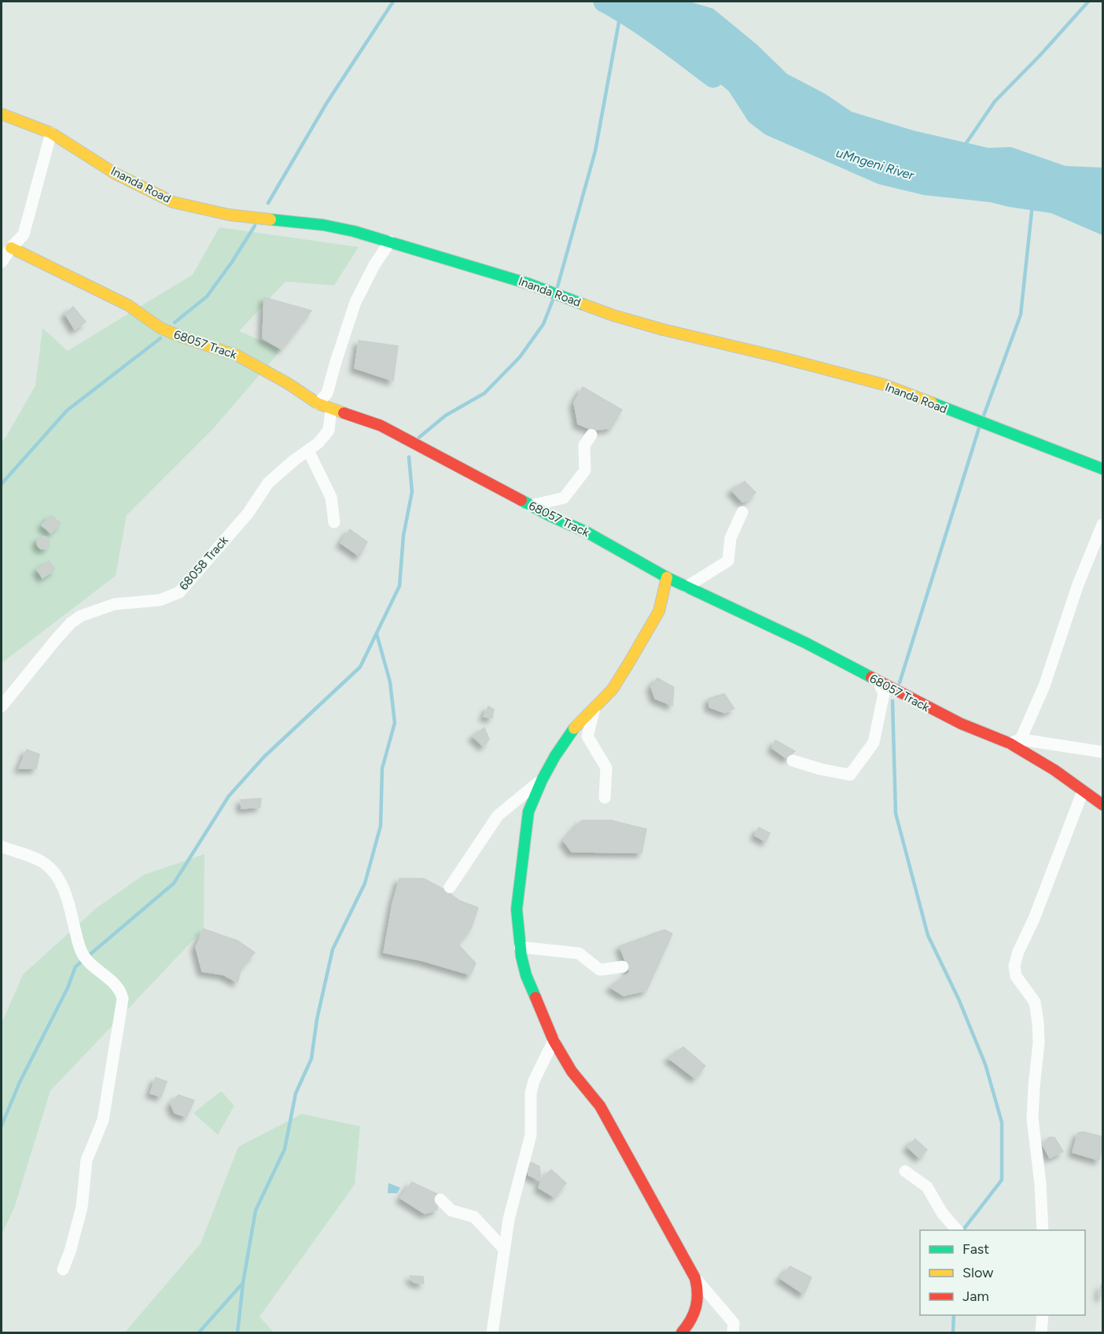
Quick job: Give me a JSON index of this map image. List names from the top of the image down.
{
  "streets": {
    "street": ["Inanda Road", "68057 Track", "68058 Track"]
  },
  "crossings": [
    ["68057 Track", "68058 Track"]
  ],
  "water": ["uMngeni River"],
  "legend": ["Fast", "Slow", "Jam"]
}
